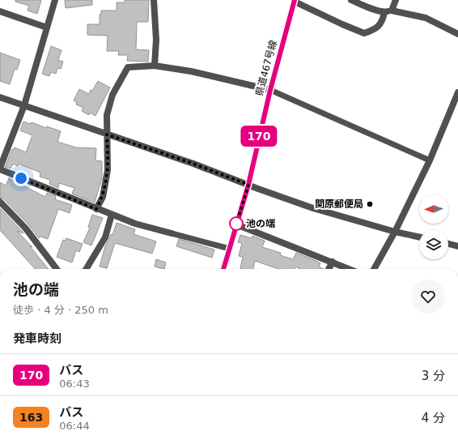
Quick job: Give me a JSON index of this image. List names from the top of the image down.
{
  "streets": {
    "main road": ["県道467号線"]
  },
  "places": ["関原郵便局", "池の端"],
  "lines": ["bus line 170"],
  "north": "left",
  "page": {
    "on_map": "170",
    "heading": [
      ["池の端", "徒歩 · 4 分 · 250 m"],
      "発車時刻"
    ],
    "list": [
      {
        "mark": "170",
        "name": "バス",
        "note": "06:43",
        "value": "3 分"
      },
      {
        "mark": "163",
        "name": "バス",
        "note": "06:44",
        "value": "4 分"
      }
    ]
  }
}
